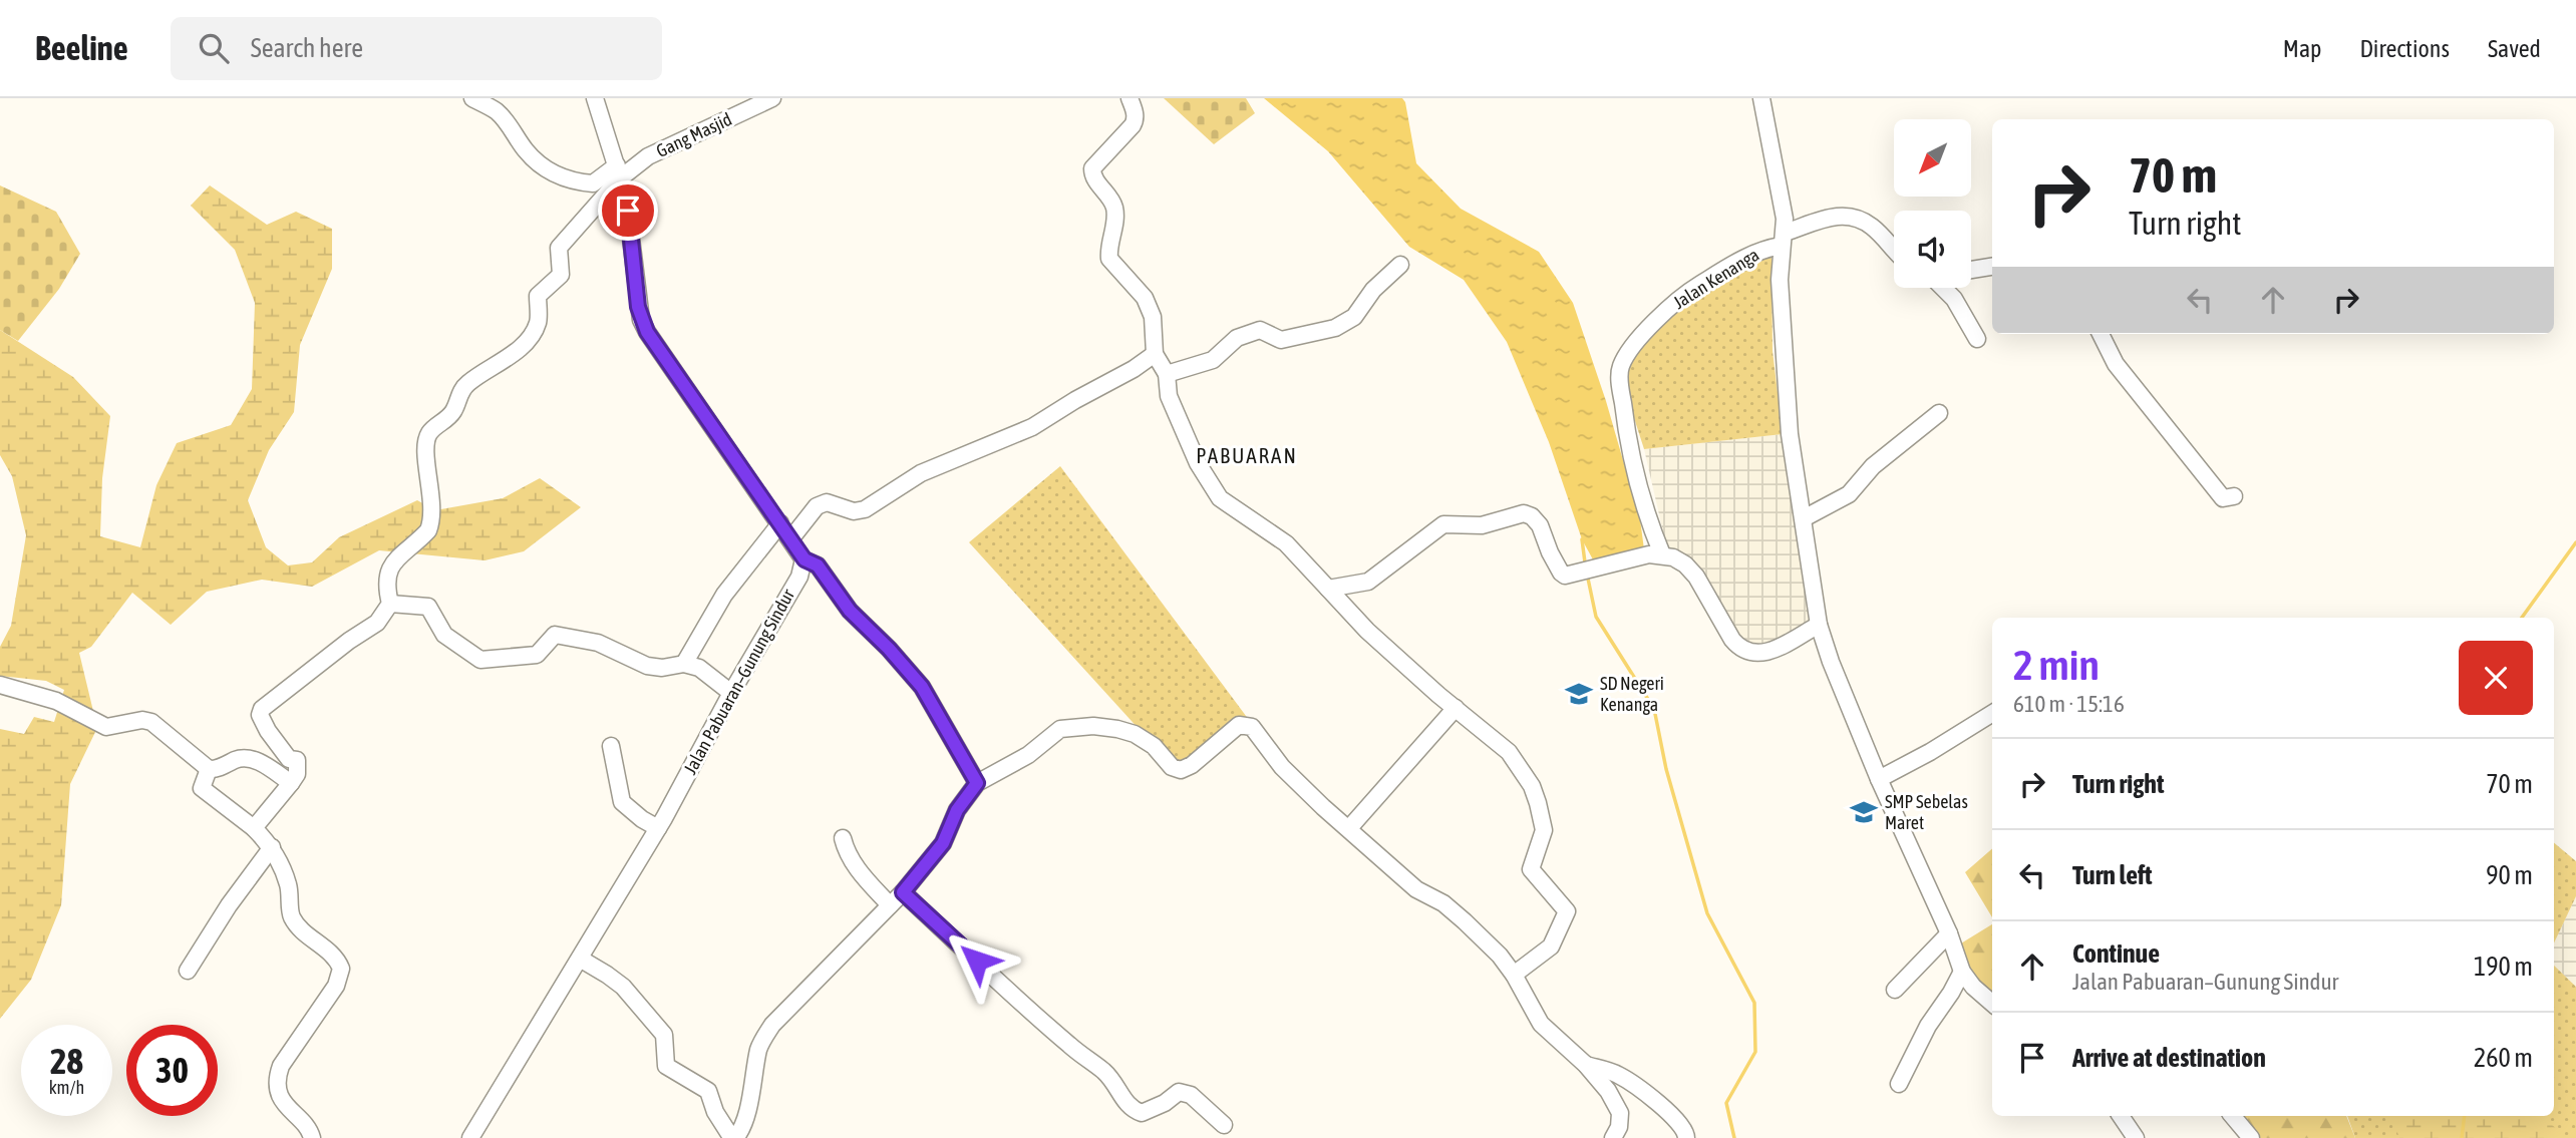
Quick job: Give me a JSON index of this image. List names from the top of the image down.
{
  "streets": {
    "street": ["Gang Masjid", "Jalan Kenanga", "Jalan Pabuaran–Gunung Sindur"]
  },
  "districts": ["PABUARAN"],
  "places": {
    "school or university": ["SD Negeri Kenanga", "SMP Sebelas Maret"]
  },
  "north": "bottom left",
  "page": {
    "header": "Beeline",
    "search": "Search here",
    "nav": ["Map", "Directions", "Saved"],
    "turn": ["70 m", "Turn right"],
    "heading": ["2 min", "610 m · 15:16"],
    "list": [
      {
        "name": "Turn right",
        "value": "70 m"
      },
      {
        "name": "Turn left",
        "value": "90 m"
      },
      {
        "name": "Continue",
        "note": "Jalan Pabuaran–Gunung Sindur",
        "value": "190 m"
      },
      {
        "name": "Arrive at destination",
        "value": "260 m"
      }
    ],
    "speed": "28 km/h",
    "limit": "30"
  }
}
